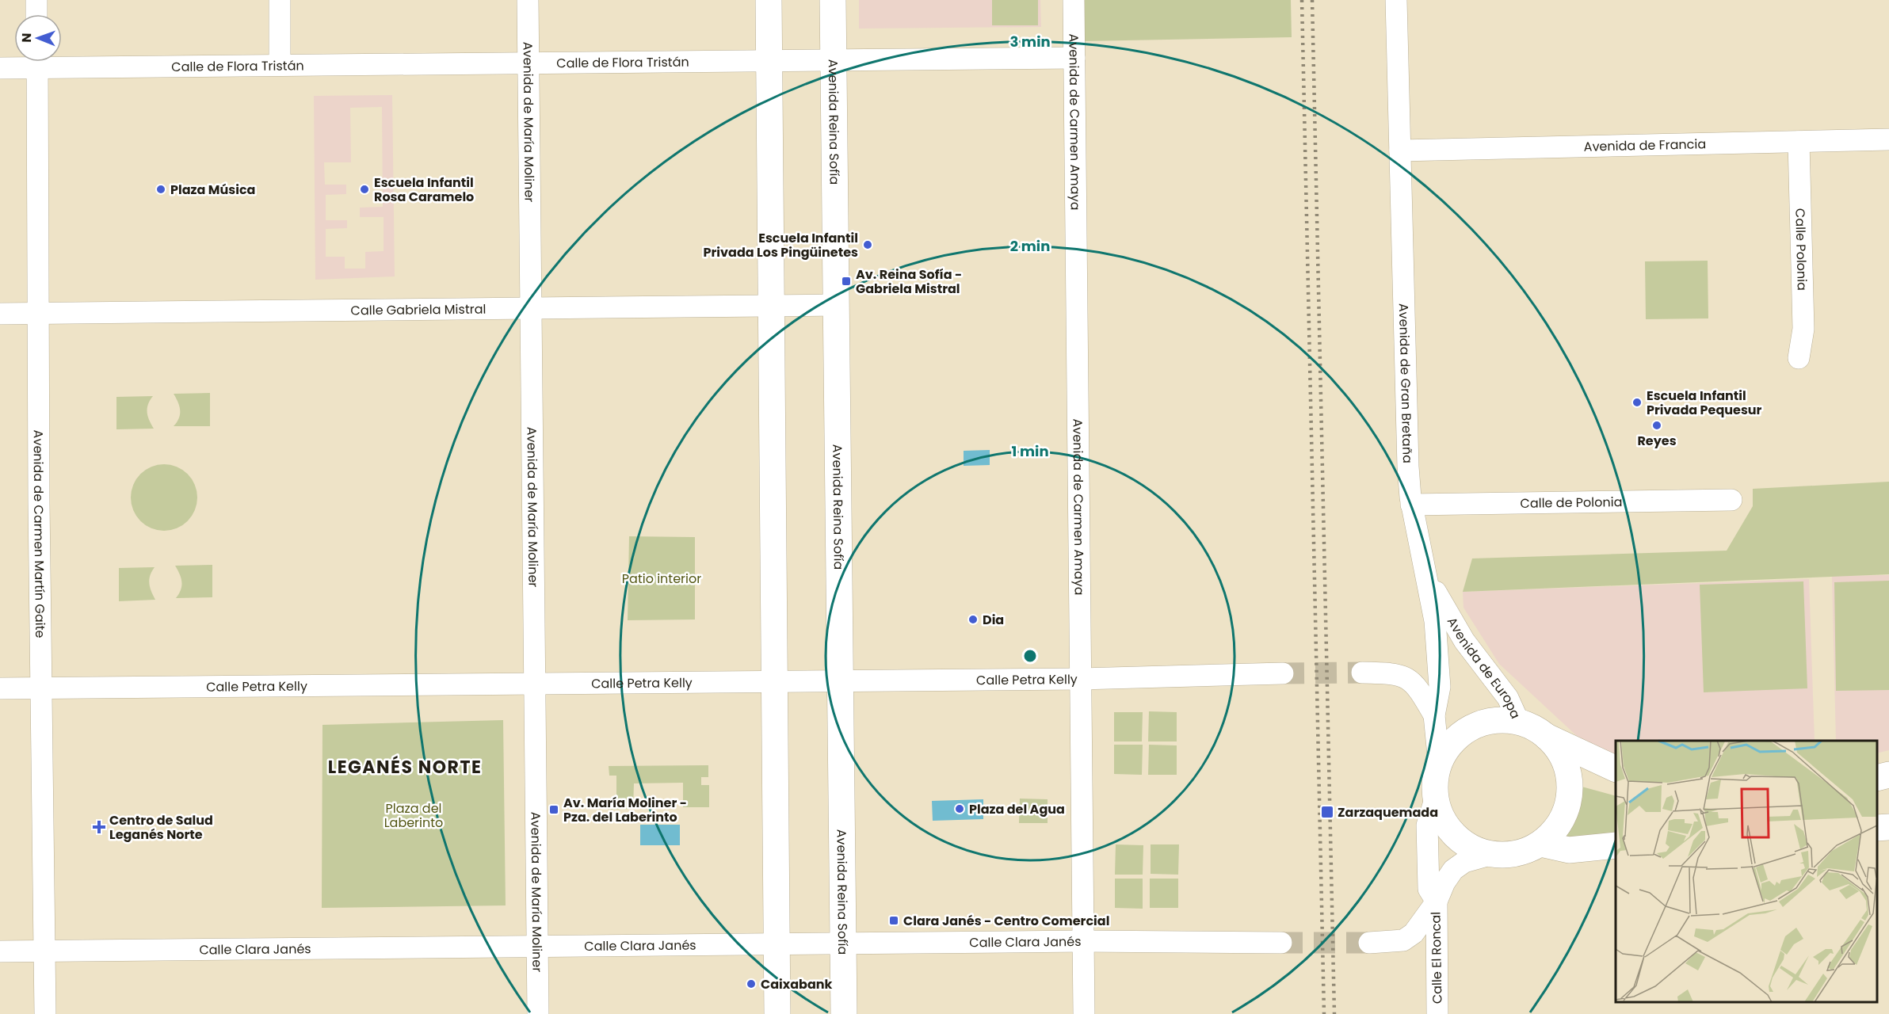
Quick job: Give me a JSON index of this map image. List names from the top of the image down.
{
  "streets": {
    "main road": ["Avenida Reina Sofía", "Avenida de Europa"],
    "street": [
      "Calle de Flora Tristán",
      "Avenida de María Moliner",
      "Avenida de Carmen Amaya",
      "Avenida de Francia",
      "Calle Polonia",
      "Calle Gabriela Mistral",
      "Avenida de Gran Bretaña",
      "Calle de Polonia",
      "Avenida de Carmen Martín Gaite",
      "Calle Petra Kelly",
      "Calle Clara Janés",
      "Calle El Roncal"
    ]
  },
  "crossings": [
    ["Calle de Flora Tristán", "Avenida de María Moliner"],
    ["Calle de Flora Tristán", "Avenida Reina Sofía"],
    ["Calle de Flora Tristán", "Avenida de Carmen Amaya"],
    ["Avenida de María Moliner", "Calle Gabriela Mistral"],
    ["Avenida de María Moliner", "Calle Petra Kelly"],
    ["Avenida de María Moliner", "Calle Clara Janés"],
    ["Avenida Reina Sofía", "Calle Gabriela Mistral"],
    ["Avenida Reina Sofía", "Calle Petra Kelly"],
    ["Avenida Reina Sofía", "Calle Clara Janés"],
    ["Avenida de Carmen Amaya", "Calle Petra Kelly"],
    ["Avenida de Carmen Amaya", "Calle Clara Janés"],
    ["Avenida de Francia", "Calle Polonia"],
    ["Avenida de Francia", "Avenida de Gran Bretaña"],
    ["Calle Gabriela Mistral", "Avenida de Carmen Martín Gaite"],
    ["Avenida de Gran Bretaña", "Calle de Polonia"],
    ["Avenida de Gran Bretaña", "Avenida de Europa"],
    ["Avenida de Gran Bretaña", "Calle El Roncal"],
    ["Avenida de Carmen Martín Gaite", "Calle Petra Kelly"],
    ["Avenida de Carmen Martín Gaite", "Calle Clara Janés"],
    ["Avenida de Europa", "Calle El Roncal"]
  ],
  "districts": ["LEGANÉS NORTE"],
  "parks": ["Patio interior", "Plaza del Laberinto"],
  "places": {
    "other": [
      "Plaza Música",
      "Escuela Infantil Rosa Caramelo",
      "Escuela Infantil Privada Los Pingüinetes",
      "Escuela Infantil Privada Pequesur",
      "Reyes",
      "Dia",
      "Plaza del Agua",
      "Caixabank"
    ],
    "transit": [
      "Av. Reina Sofía - Gabriela Mistral",
      "Av. María Moliner - Pza. del Laberinto",
      "Zarzaquemada",
      "Clara Janés - Centro Comercial"
    ],
    "health": ["Centro de Salud Leganés Norte"]
  },
  "north": "left",
  "rings": ["3 min", "2 min", "1 min"]
}
